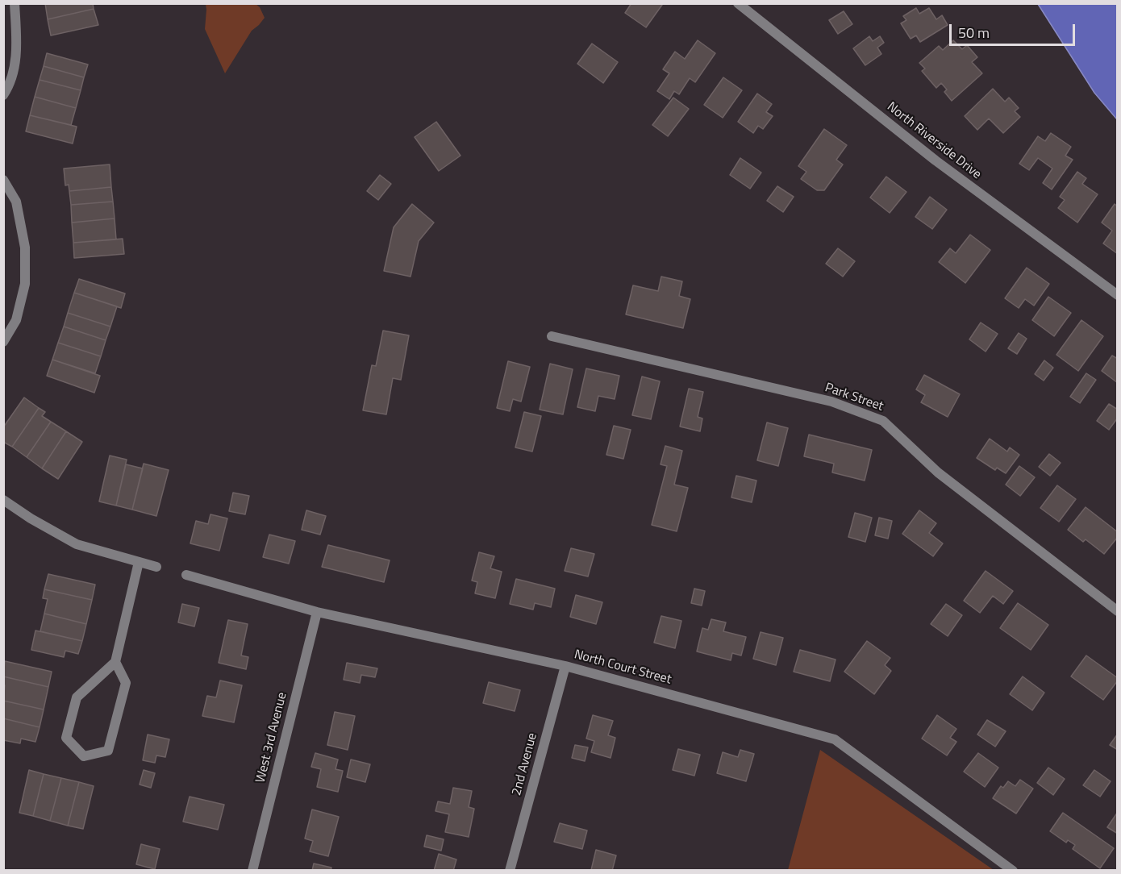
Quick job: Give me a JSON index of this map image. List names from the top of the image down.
{
  "streets": {
    "street": [
      "North Riverside Drive",
      "Park Street",
      "North Court Street",
      "West 3rd Avenue",
      "2nd Avenue"
    ]
  },
  "crossings": [
    ["North Court Street", "West 3rd Avenue"],
    ["North Court Street", "2nd Avenue"]
  ],
  "scale_bar": "50 m"
}
